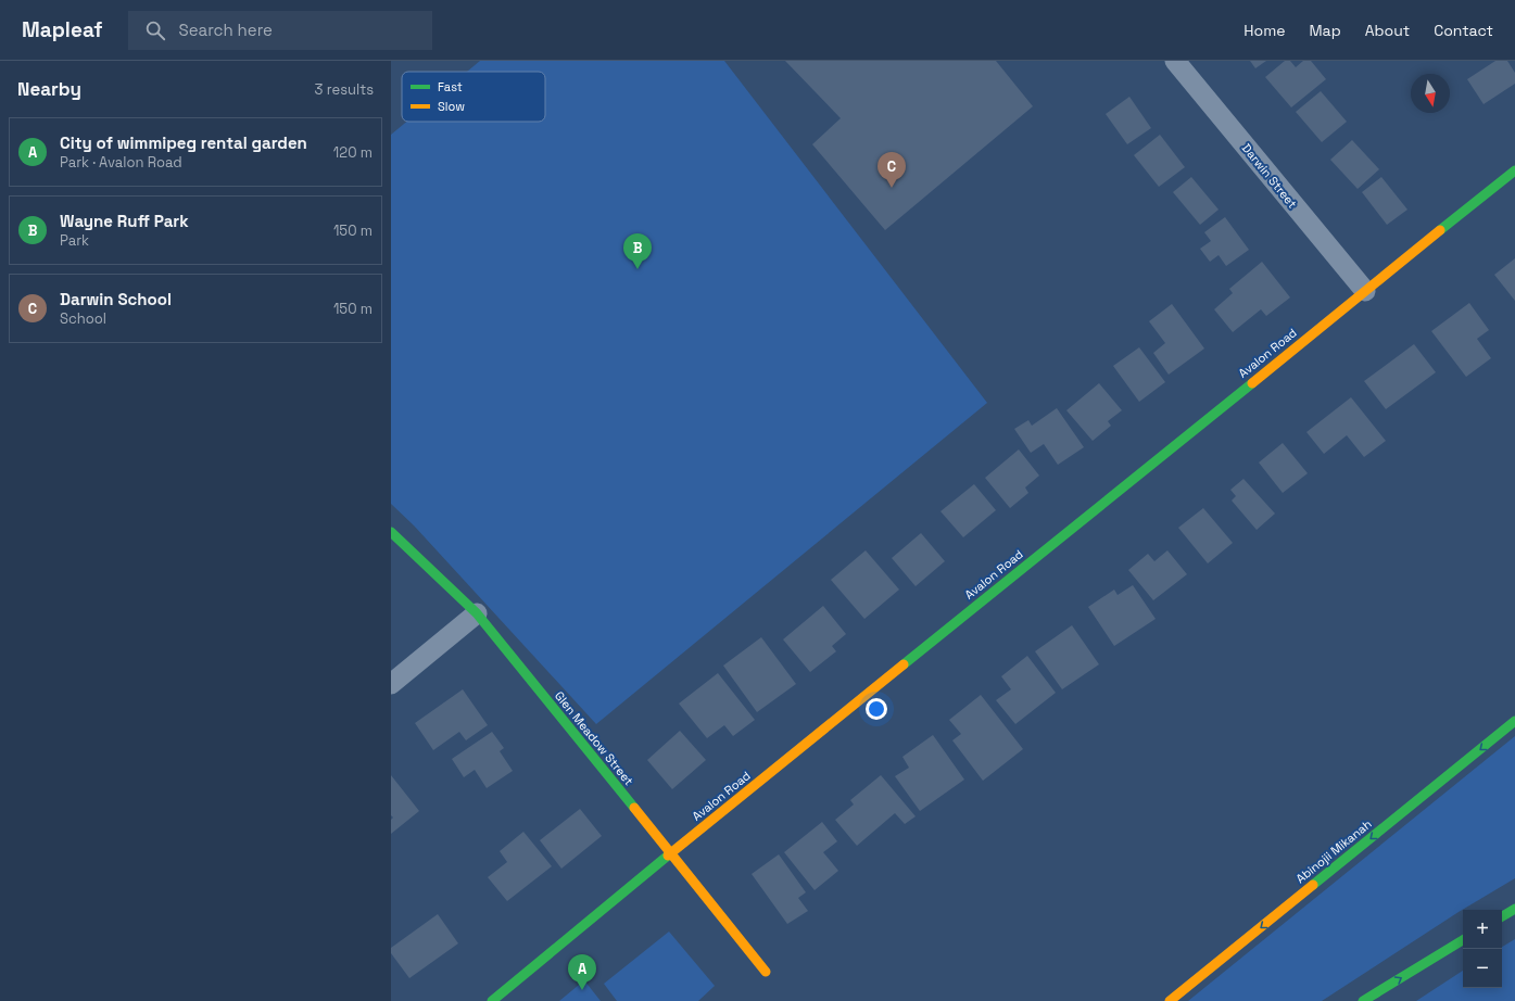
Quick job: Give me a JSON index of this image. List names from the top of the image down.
{
  "streets": {
    "street": [
      "Darwin Street",
      "Avalon Road",
      "Glen Meadow Street",
      "Abinojii Mikanah"
    ]
  },
  "crossings": [
    ["Darwin Street", "Avalon Road"],
    ["Avalon Road", "Glen Meadow Street"]
  ],
  "one_way": ["Abinojii Mikanah"],
  "legend": ["Fast", "Slow"],
  "north": "bottom",
  "page": {
    "header": "Mapleaf",
    "search": "Search here",
    "nav": [
      "Home",
      "Map",
      "About",
      "Contact"
    ],
    "heading": ["Nearby", "3 results"],
    "list": [
      {
        "mark": "A",
        "name": "City of wimmipeg rental garden",
        "note": "Park · Avalon Road",
        "value": "120 m"
      },
      {
        "mark": "B",
        "name": "Wayne Ruff Park",
        "note": "Park",
        "value": "150 m"
      },
      {
        "mark": "C",
        "name": "Darwin School",
        "note": "School",
        "value": "150 m"
      }
    ],
    "pins": ["C", "B", "A"],
    "map_buttons": ["+", "−"]
  }
}
